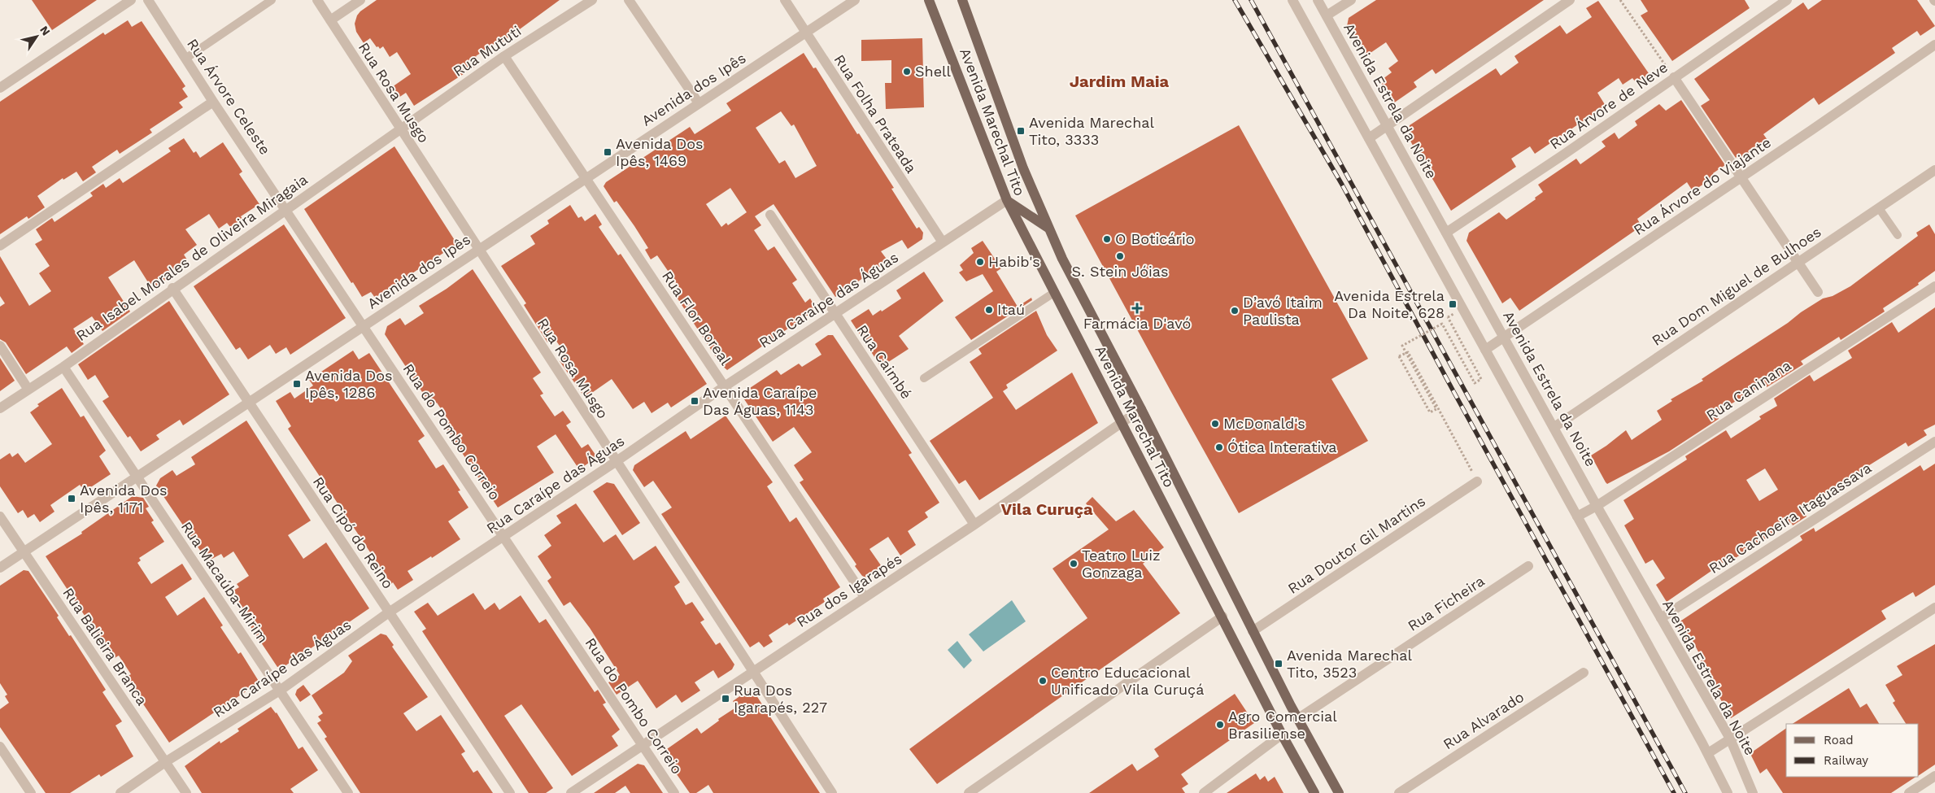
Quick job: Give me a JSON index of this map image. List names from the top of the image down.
{
  "streets": {
    "main road": ["Avenida Marechal Tito"],
    "street": [
      "Rua Mututi",
      "Avenida dos Ipês",
      "Rua Rosa Musgo",
      "Rua Árvore Celeste",
      "Avenida Estrela da Noite",
      "Rua Árvore de Neve",
      "Rua Folha Prateada",
      "Rua Árvore do Viajante",
      "Rua Isabel Morales de Oliveira Miragaia",
      "Rua Dom Miguel de Bulhoes",
      "Rua Caraípe das Águas",
      "Rua Flor Boreal",
      "Rua Caimbé",
      "Rua Caninana",
      "Rua do Pombo Correio",
      "Rua Cachoeira Itaguassava",
      "Rua Cipó do Reino",
      "Rua Doutor Gil Martins",
      "Rua Macaúba-Mirim",
      "Rua dos Igarapés",
      "Rua Ficheira",
      "Rua Balieira Branca",
      "Rua Alvarado"
    ]
  },
  "crossings": [
    ["Rua Mututi", "Rua Rosa Musgo"],
    ["Rua Mututi", "Rua Isabel Morales de Oliveira Miragaia"],
    ["Rua Mututi", "Rua Flor Boreal"],
    ["Avenida dos Ipês", "Rua Rosa Musgo"],
    ["Avenida dos Ipês", "Rua Folha Prateada"],
    ["Avenida dos Ipês", "Rua Flor Boreal"],
    ["Avenida dos Ipês", "Rua do Pombo Correio"],
    ["Avenida dos Ipês", "Rua Cipó do Reino"],
    ["Avenida dos Ipês", "Rua Macaúba-Mirim"],
    ["Avenida dos Ipês", "Rua Balieira Branca"],
    ["Rua Rosa Musgo", "Rua Isabel Morales de Oliveira Miragaia"],
    ["Rua Rosa Musgo", "Rua Caraípe das Águas"],
    ["Rua Rosa Musgo", "Rua dos Igarapés"],
    ["Rua Árvore Celeste", "Rua Isabel Morales de Oliveira Miragaia"],
    ["Rua Árvore Celeste", "Rua do Pombo Correio"],
    ["Avenida Estrela da Noite", "Rua Árvore de Neve"],
    ["Avenida Estrela da Noite", "Rua Árvore do Viajante"],
    ["Avenida Estrela da Noite", "Rua Dom Miguel de Bulhoes"],
    ["Avenida Estrela da Noite", "Rua Caninana"],
    ["Avenida Estrela da Noite", "Rua Cachoeira Itaguassava"],
    ["Rua Folha Prateada", "Rua Caraípe das Águas"],
    ["Avenida Marechal Tito", "Rua Caraípe das Águas"],
    ["Avenida Marechal Tito", "Rua Doutor Gil Martins"],
    ["Avenida Marechal Tito", "Rua dos Igarapés"],
    ["Avenida Marechal Tito", "Rua Ficheira"],
    ["Rua Isabel Morales de Oliveira Miragaia", "Rua do Pombo Correio"],
    ["Rua Isabel Morales de Oliveira Miragaia", "Rua Cipó do Reino"],
    ["Rua Isabel Morales de Oliveira Miragaia", "Rua Macaúba-Mirim"],
    ["Rua Caraípe das Águas", "Rua Flor Boreal"],
    ["Rua Caraípe das Águas", "Rua Caimbé"],
    ["Rua Caraípe das Águas", "Rua do Pombo Correio"],
    ["Rua Caraípe das Águas", "Rua Cipó do Reino"],
    ["Rua Caraípe das Águas", "Rua Macaúba-Mirim"],
    ["Rua Caraípe das Águas", "Rua Balieira Branca"],
    ["Rua Flor Boreal", "Rua dos Igarapés"],
    ["Rua Caimbé", "Rua dos Igarapés"],
    ["Rua do Pombo Correio", "Rua dos Igarapés"]
  ],
  "districts": ["Jardim Maia", "Vila Curuça"],
  "places": {
    "other": [
      "Shell",
      "O Boticário",
      "S. Stein Jóias",
      "Habib's",
      "Itaú",
      "D’avó Itaim Paulista",
      "McDonald's",
      "Ótica Interativa",
      "Teatro Luiz Gonzaga",
      "Centro Educacional Unificado Vila Curuçá",
      "Agro Comercial Brasiliense"
    ],
    "transit": [
      "Avenida Marechal Tito, 3333",
      "Avenida Dos Ipês, 1469",
      "Avenida Estrela Da Noite, 628",
      "Avenida Dos Ipês, 1286",
      "Avenida Caraípe Das Águas, 1143",
      "Avenida Dos Ipês, 1171",
      "Avenida Marechal Tito, 3523",
      "Rua Dos Igarapés, 227"
    ],
    "health": ["Farmácia D'avó"]
  },
  "legend": ["Road", "Railway"],
  "north": "top right"
}
